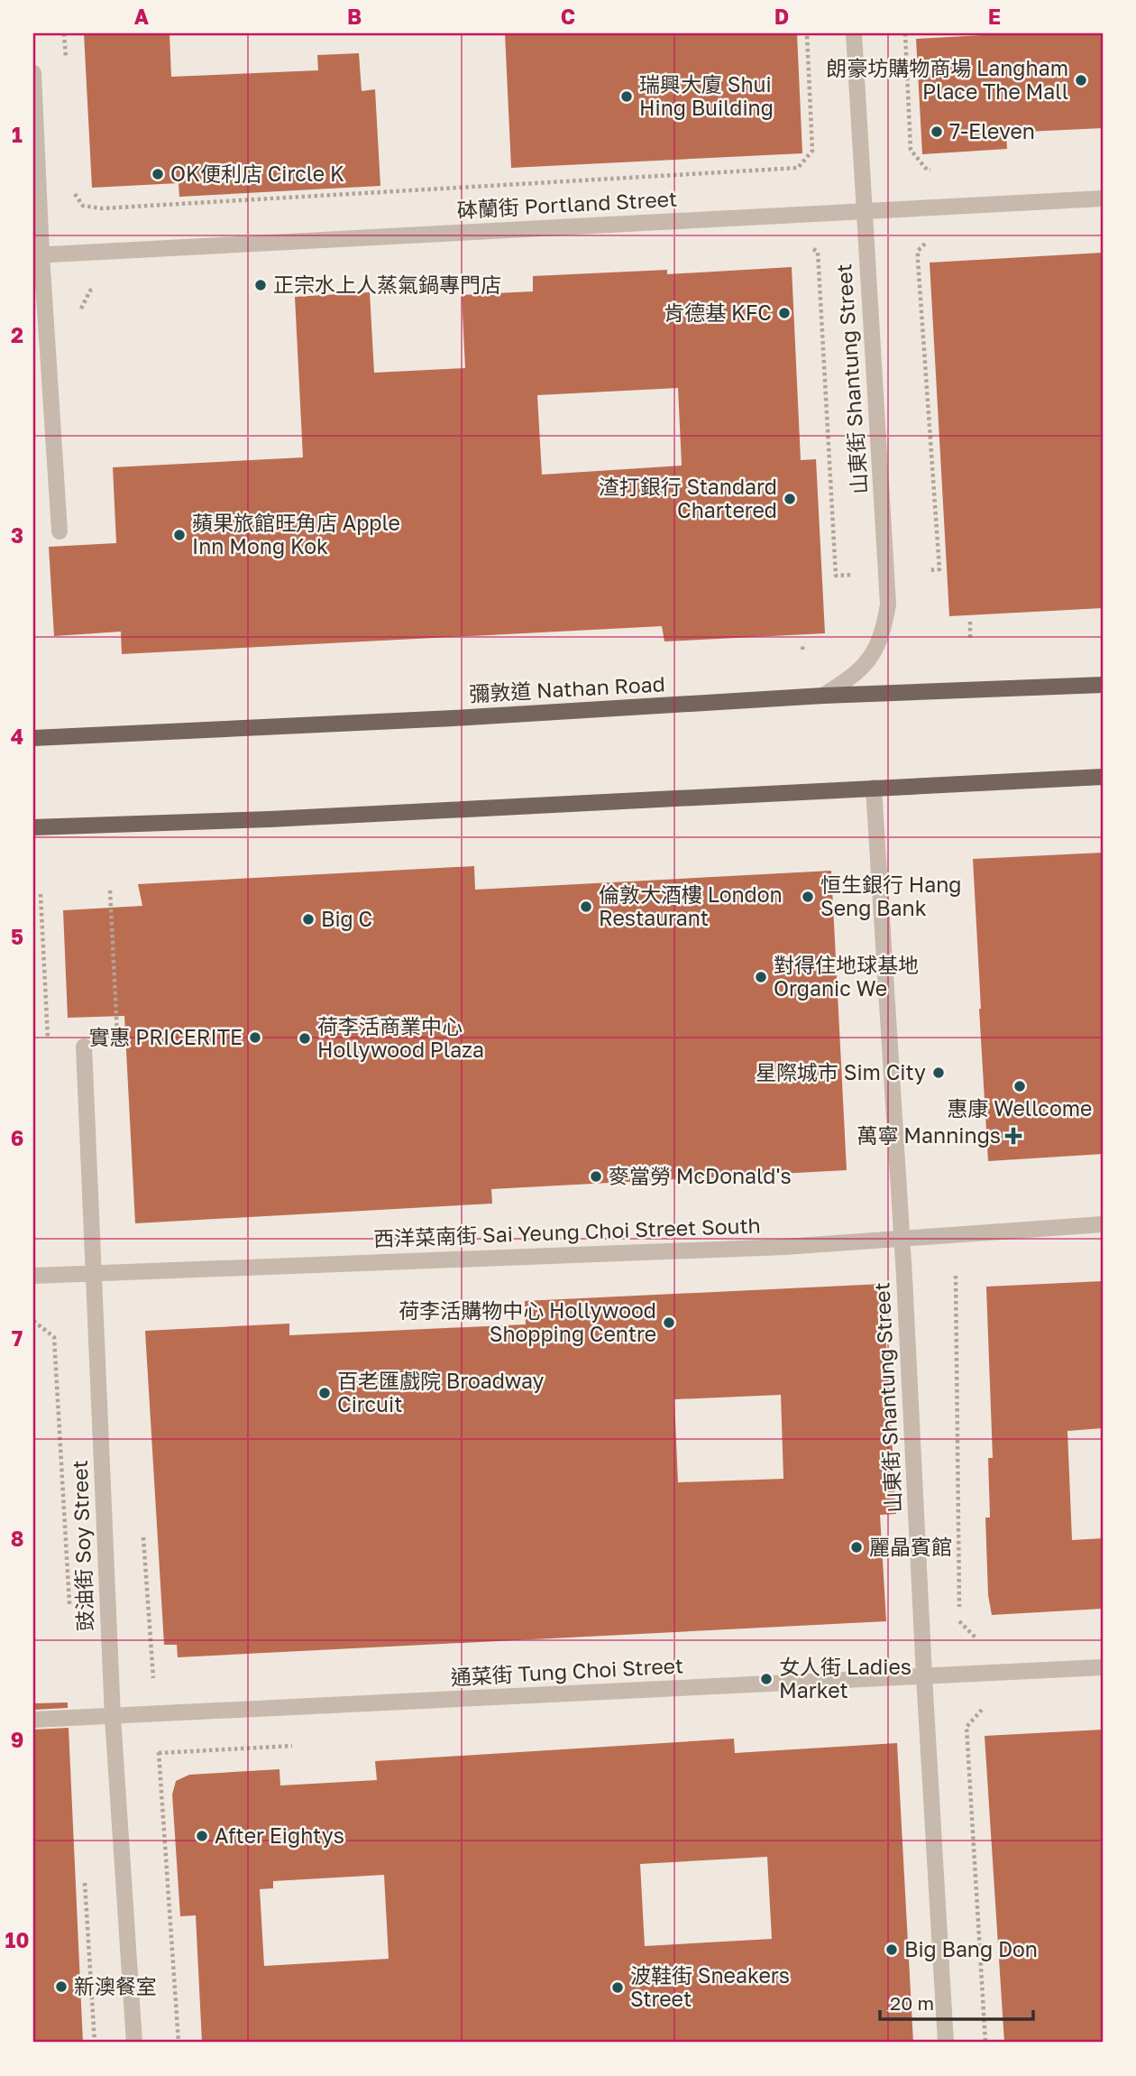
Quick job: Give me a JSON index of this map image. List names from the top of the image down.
{
  "streets": {
    "main road": ["彌敦道 Nathan Road"],
    "street": [
      "砵蘭街 Portland Street",
      "山東街 Shantung Street",
      "西洋菜南街 Sai Yeung Choi Street South",
      "豉油街 Soy Street",
      "通菜街 Tung Choi Street"
    ]
  },
  "crossings": [
    ["砵蘭街 Portland Street", "山東街 Shantung Street"],
    ["山東街 Shantung Street", "彌敦道 Nathan Road"],
    ["山東街 Shantung Street", "西洋菜南街 Sai Yeung Choi Street South"],
    ["山東街 Shantung Street", "通菜街 Tung Choi Street"],
    ["西洋菜南街 Sai Yeung Choi Street South", "豉油街 Soy Street"],
    ["豉油街 Soy Street", "通菜街 Tung Choi Street"]
  ],
  "places": {
    "other": [
      "朗豪坊購物商場 Langham Place The Mall",
      "瑞興大廈 Shui Hing Building",
      "7-Eleven",
      "OK便利店 Circle K",
      "正宗水上人蒸氣鍋專門店",
      "肯德基 KFC",
      "渣打銀行 Standard Chartered",
      "蘋果旅館旺角店 Apple Inn Mong Kok",
      "恒生銀行 Hang Seng Bank",
      "倫敦大酒樓 London Restaurant",
      "Big C",
      "對得住地球基地 Organic We",
      "實惠 PRICERITE",
      "荷李活商業中心 Hollywood Plaza",
      "星際城市 Sim City",
      "惠康 Wellcome",
      "麥當勞 McDonald's",
      "荷李活購物中心 Hollywood Shopping Centre",
      "百老匯戲院 Broadway Circuit",
      "麗晶賓館",
      "女人街 Ladies Market",
      "After Eightys",
      "Big Bang Don",
      "新澳餐室",
      "波鞋街 Sneakers Street"
    ],
    "health": ["萬寧 Mannings"]
  },
  "scale_bar": "20 m",
  "grid": {
    "columns": [
      "A",
      "B",
      "C",
      "D",
      "E"
    ],
    "rows": [
      "1",
      "2",
      "3",
      "4",
      "5",
      "6",
      "7",
      "8",
      "9",
      "10"
    ]
  }
}
